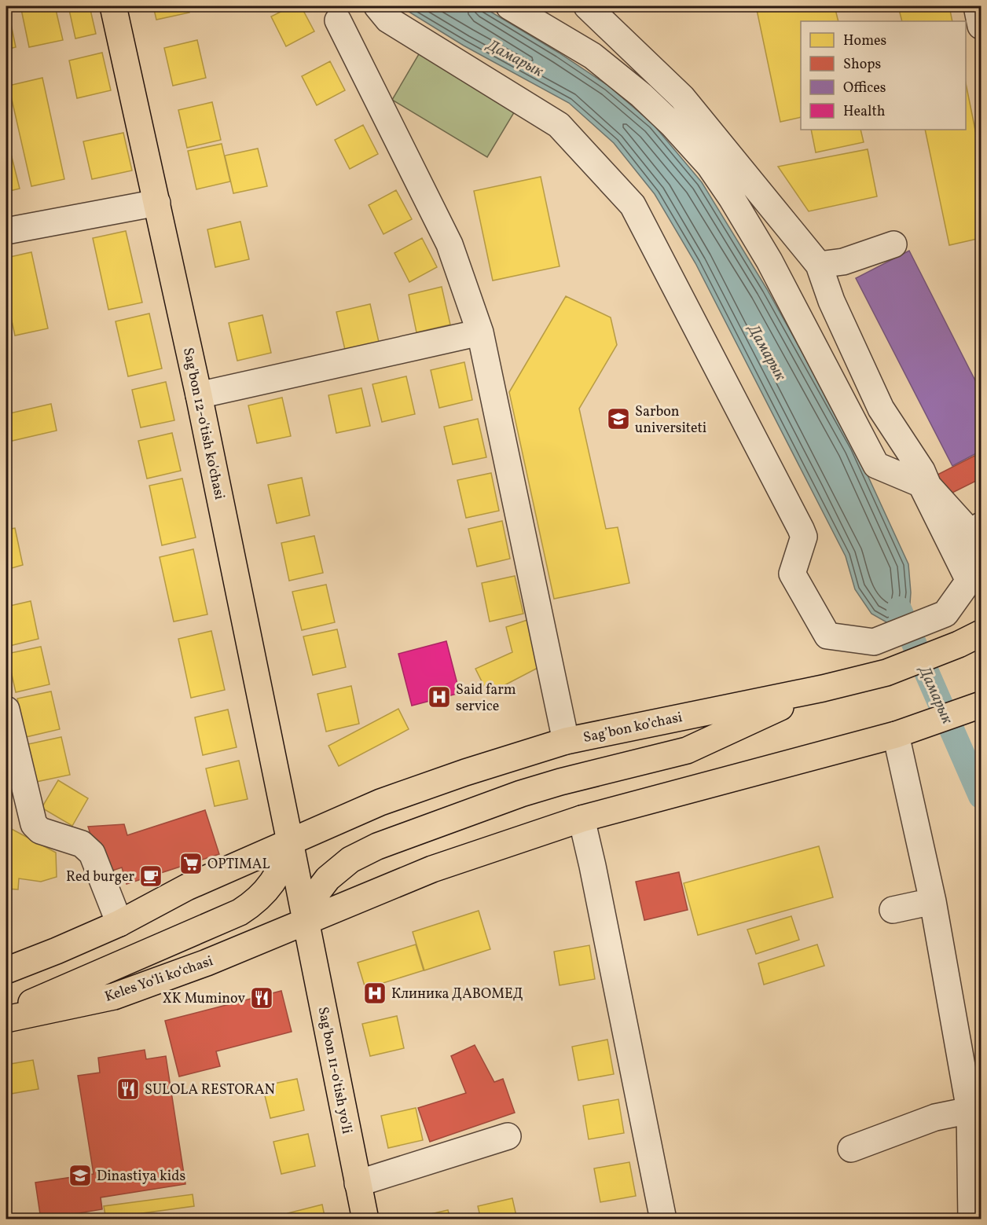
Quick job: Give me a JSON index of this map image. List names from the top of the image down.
{
  "streets": {
    "main road": [
      "Sag'bon 12-o'tish ko'chasi",
      "Sag’bon ko’chasi",
      "Keles Yoʻli koʻchasi",
      "Sag'bon 11-o'tish yo'li"
    ]
  },
  "crossings": [
    ["Sag'bon 12-o'tish ko'chasi", "Sag’bon ko’chasi"],
    ["Sag'bon 12-o'tish ko'chasi", "Keles Yoʻli koʻchasi"],
    ["Sag'bon 12-o'tish ko'chasi", "Sag'bon 11-o'tish yo'li"],
    ["Keles Yoʻli koʻchasi", "Sag'bon 11-o'tish yo'li"]
  ],
  "water": ["Дамарык"],
  "places": {
    "school or university": ["Sarbon universiteti", "Dinastiya kids"],
    "hospital": ["Said farm service", "Клиника ДАВОМЕД"],
    "supermarket": ["OPTIMAL"],
    "cafe": ["Red burger"],
    "restaurant": ["XK Muminov", "SULOLA RESTORAN"]
  },
  "legend": [
    "Homes",
    "Shops",
    "Offices",
    "Health"
  ]
}
